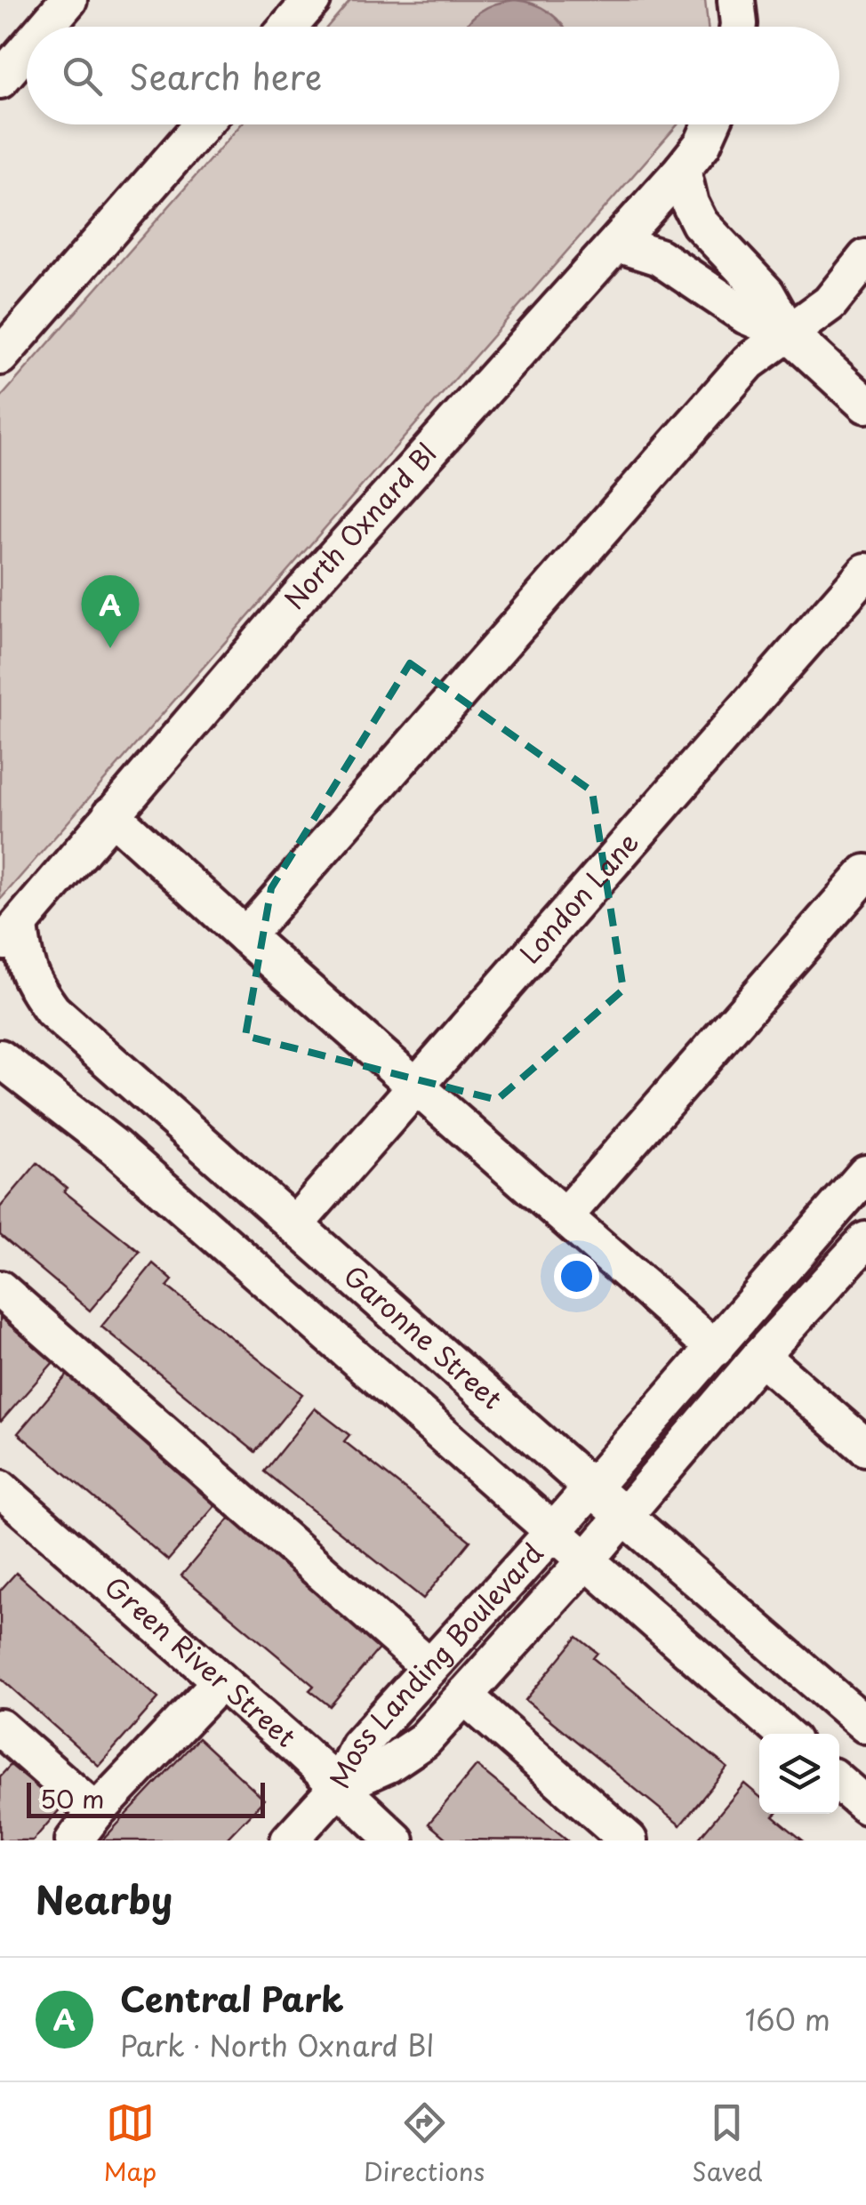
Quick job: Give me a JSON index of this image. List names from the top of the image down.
{
  "streets": {
    "street": [
      "North Oxnard Bl",
      "London Lane",
      "Garonne Street",
      "Moss Landing Boulevard",
      "Green River Street"
    ]
  },
  "crossings": [
    ["North Oxnard Bl", "Garonne Street"],
    ["London Lane", "Garonne Street"],
    ["Garonne Street", "Moss Landing Boulevard"],
    ["Moss Landing Boulevard", "Green River Street"]
  ],
  "scale_bar": "50 m",
  "page": {
    "search": "Search here",
    "pins": "A",
    "scale": "50 m",
    "heading": "Nearby",
    "list": [
      {
        "mark": "A",
        "name": "Central Park",
        "note": "Park · North Oxnard Bl",
        "value": "160 m"
      }
    ],
    "nav": ["Map", "Directions", "Saved"]
  }
}
